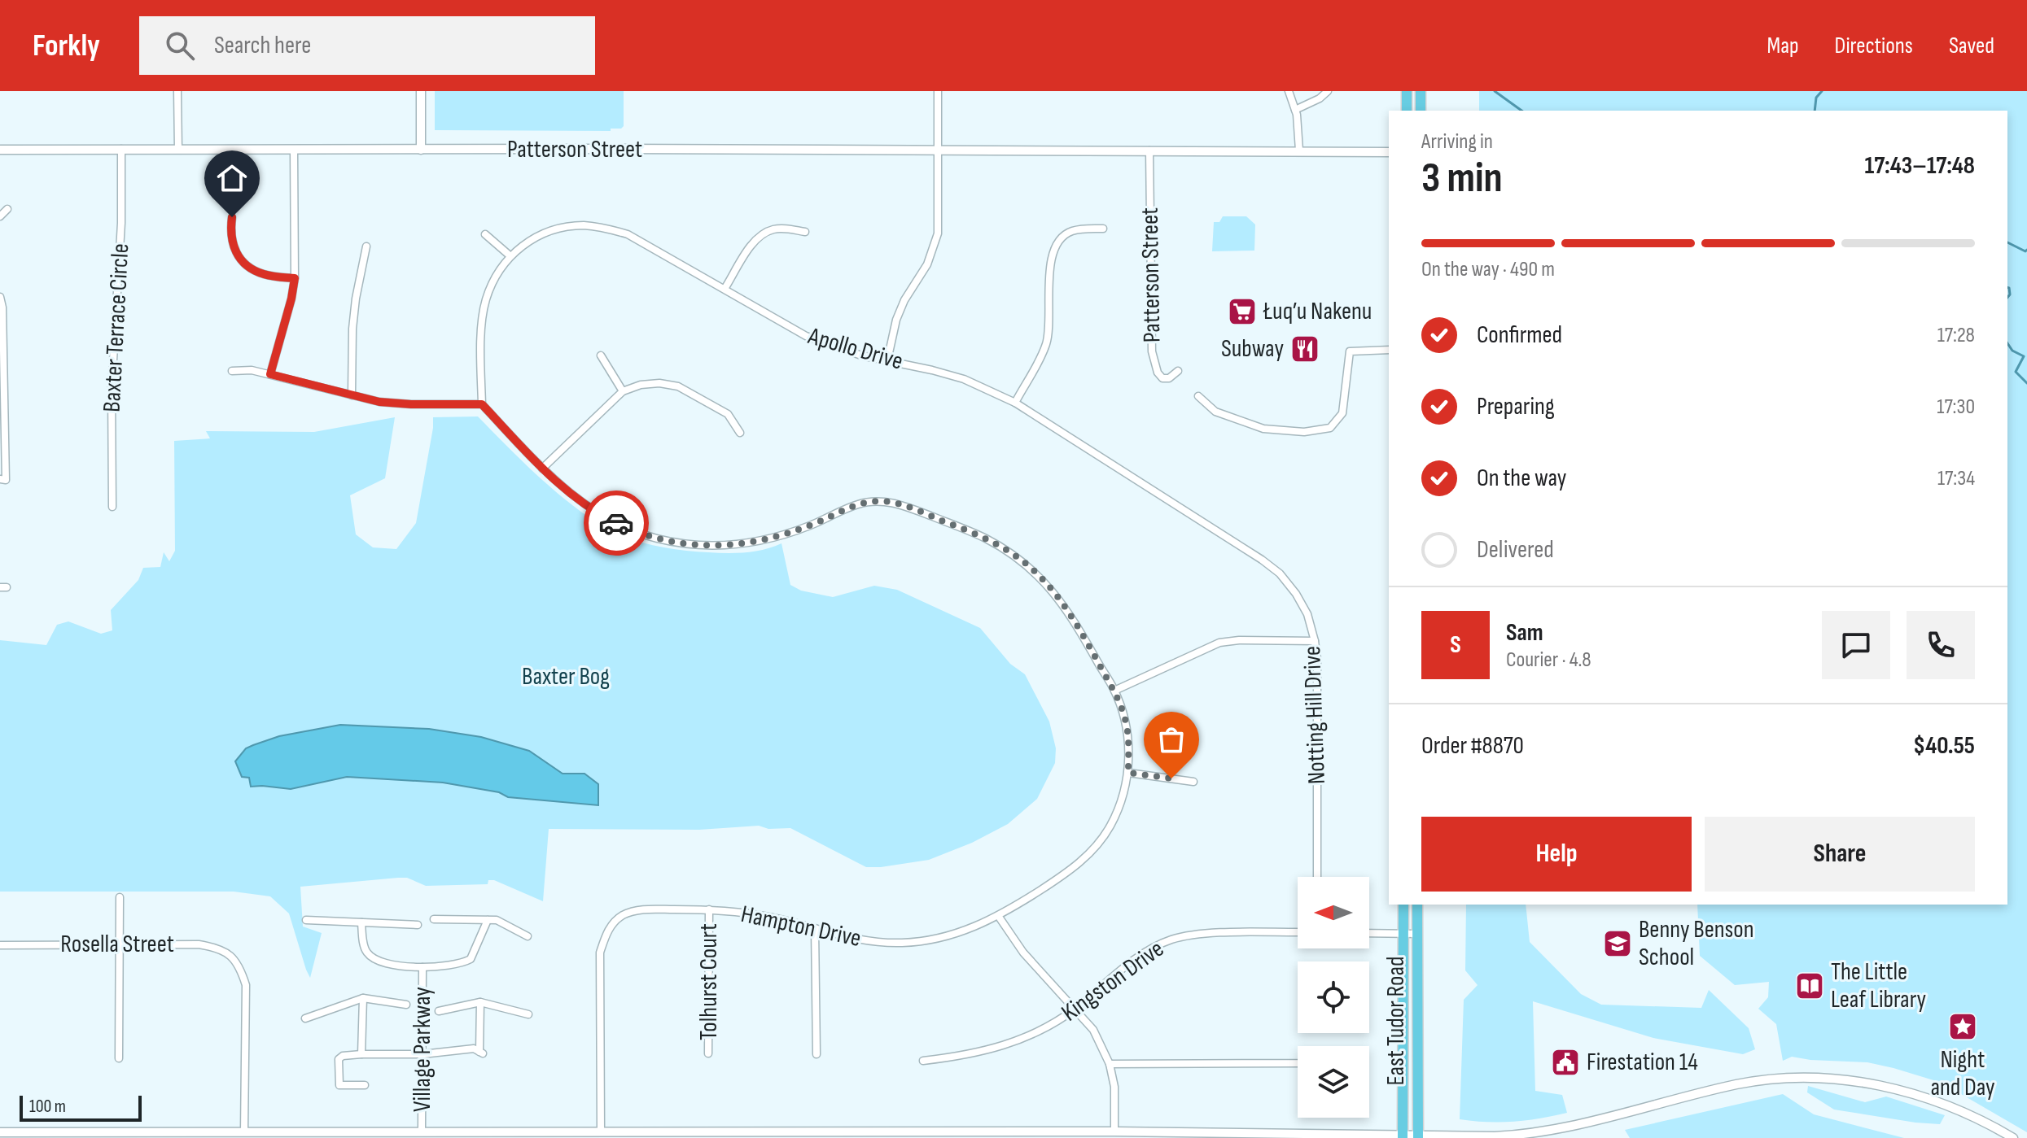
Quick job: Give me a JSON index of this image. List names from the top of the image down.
{
  "streets": {
    "main road": ["East Tudor Road"],
    "street": [
      "Patterson Street",
      "Baxter Terrace Circle",
      "Apollo Drive",
      "Notting Hill Drive",
      "Hampton Drive",
      "Rosella Street",
      "Kingston Drive",
      "Tolhurst Court",
      "Village Parkway"
    ]
  },
  "crossings": [
    ["Patterson Street", "Baxter Terrace Circle"],
    ["Apollo Drive", "Notting Hill Drive"],
    ["Apollo Drive", "Hampton Drive"],
    ["Hampton Drive", "Tolhurst Court"]
  ],
  "parks": ["Baxter Bog"],
  "places": {
    "supermarket": ["Łuq’u Nakenu"],
    "restaurant": ["Subway"],
    "school or university": ["Benny Benson School"],
    "library": ["The Little Leaf Library"],
    "place": ["Night and Day"],
    "public building": ["Firestation 14"]
  },
  "scale_bar": "100 m",
  "north": "left",
  "page": {
    "header": "Forkly",
    "search": "Search here",
    "nav": ["Map", "Directions", "Saved"],
    "heading": ["3 min", "Arriving in", "17:43–17:48"],
    "panel": [
      "Sam",
      "Courier · 4.8",
      "Order #8870",
      "$40.55"
    ],
    "bar": "On the way · 490 m",
    "list": [
      ["Confirmed", "17:28"],
      ["Preparing", "17:30"],
      ["On the way", "17:34"],
      "Delivered"
    ],
    "round": "S",
    "buttons": ["Help", "Share"],
    "scale": "100 m"
  }
}
